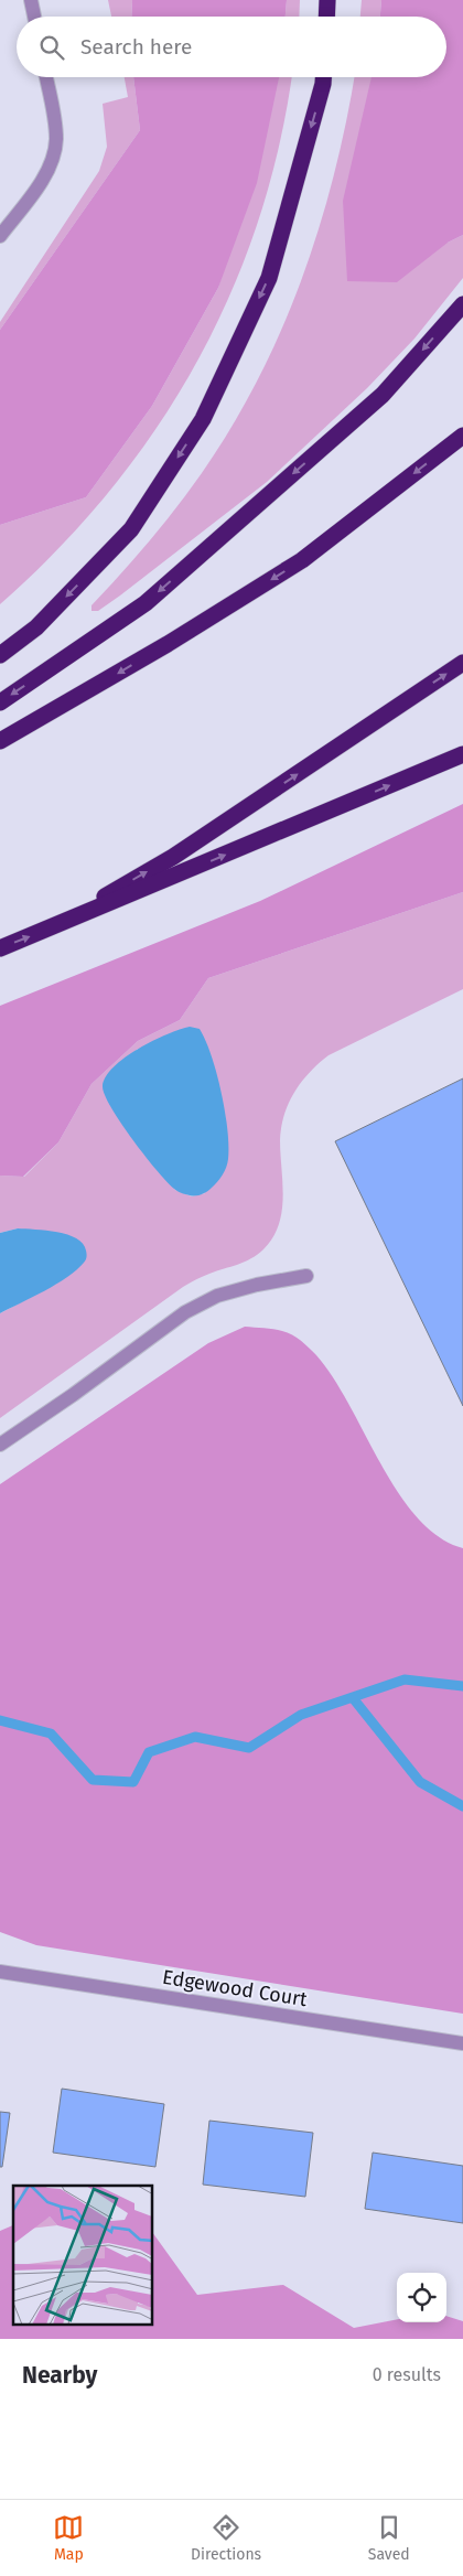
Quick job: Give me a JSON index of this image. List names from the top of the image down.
{
  "streets": {
    "street": ["Edgewood Court"]
  },
  "page": {
    "search": "Search here",
    "heading": ["Nearby", "0 results"],
    "nav": ["Map", "Directions", "Saved"]
  }
}
